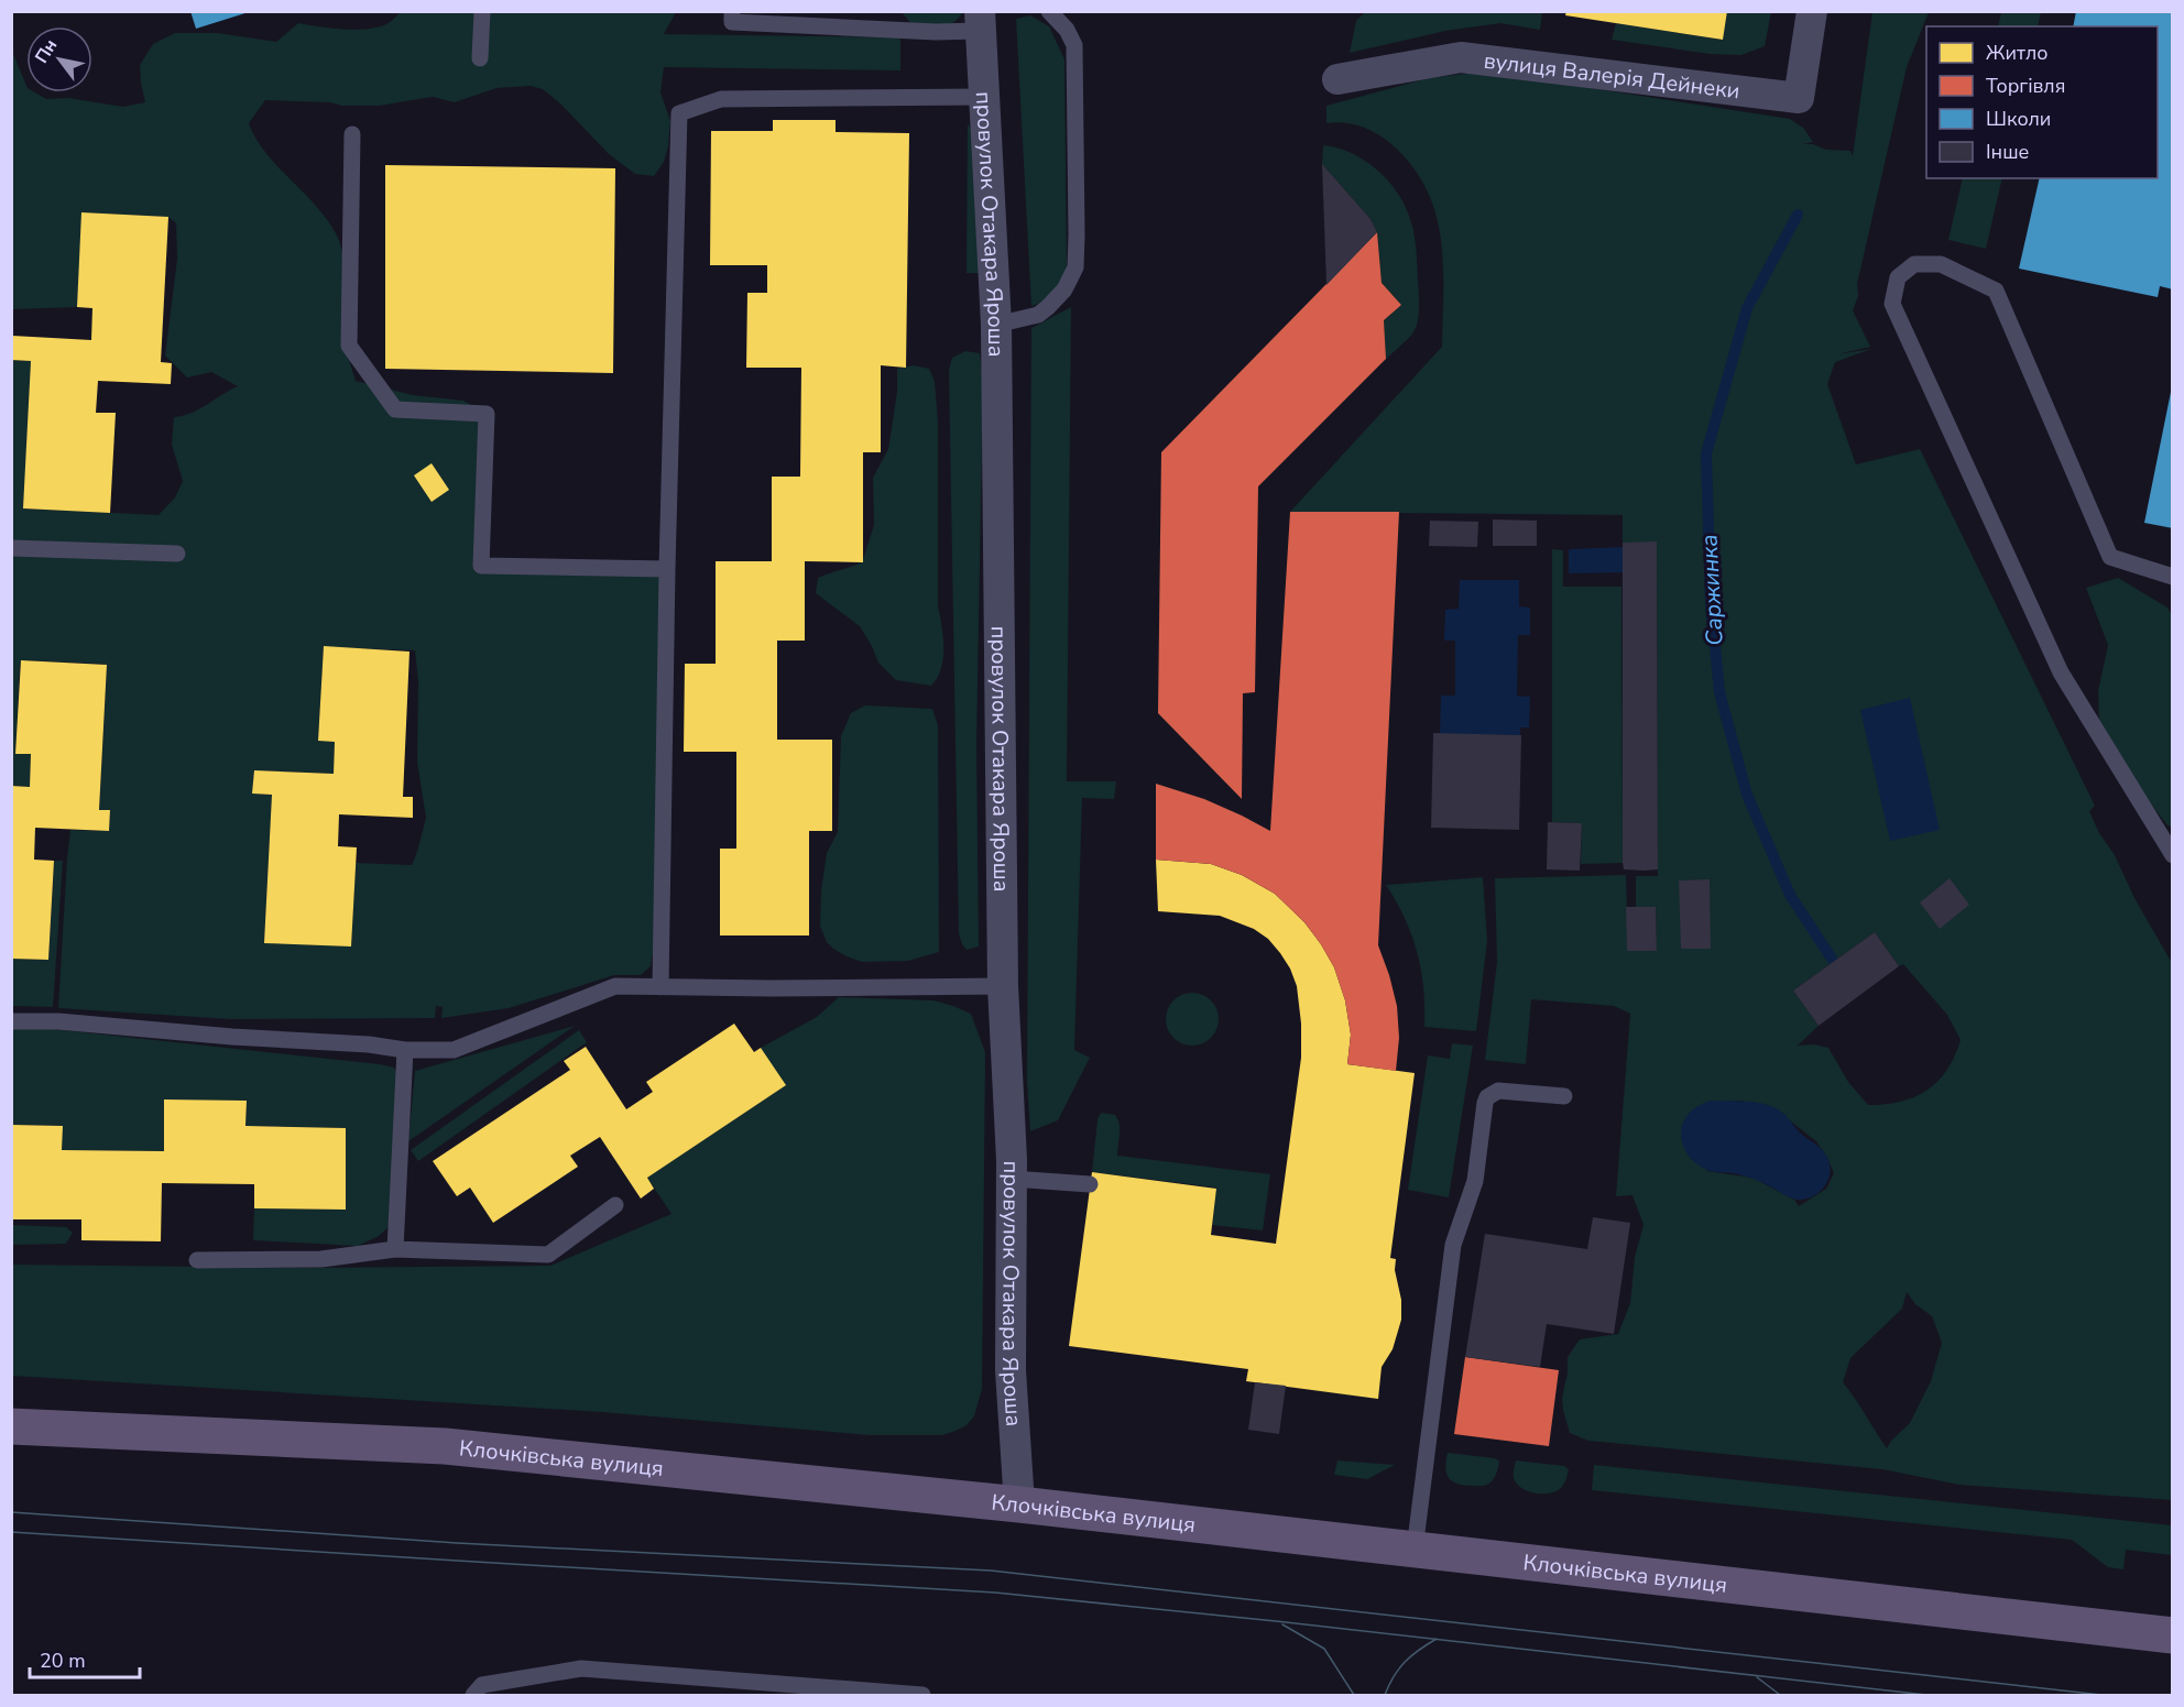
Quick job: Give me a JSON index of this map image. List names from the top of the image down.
{
  "streets": {
    "main road": ["Клочківська вулиця"],
    "street": ["вулиця Валерія Дейнеки", "провулок Отакара Яроша"]
  },
  "crossings": [
    ["провулок Отакара Яроша", "Клочківська вулиця"]
  ],
  "water": ["Саржинка"],
  "legend": [
    "Житло",
    "Торгівля",
    "Школи",
    "Інше"
  ],
  "scale_bar": "20 m",
  "north": "top left"
}
